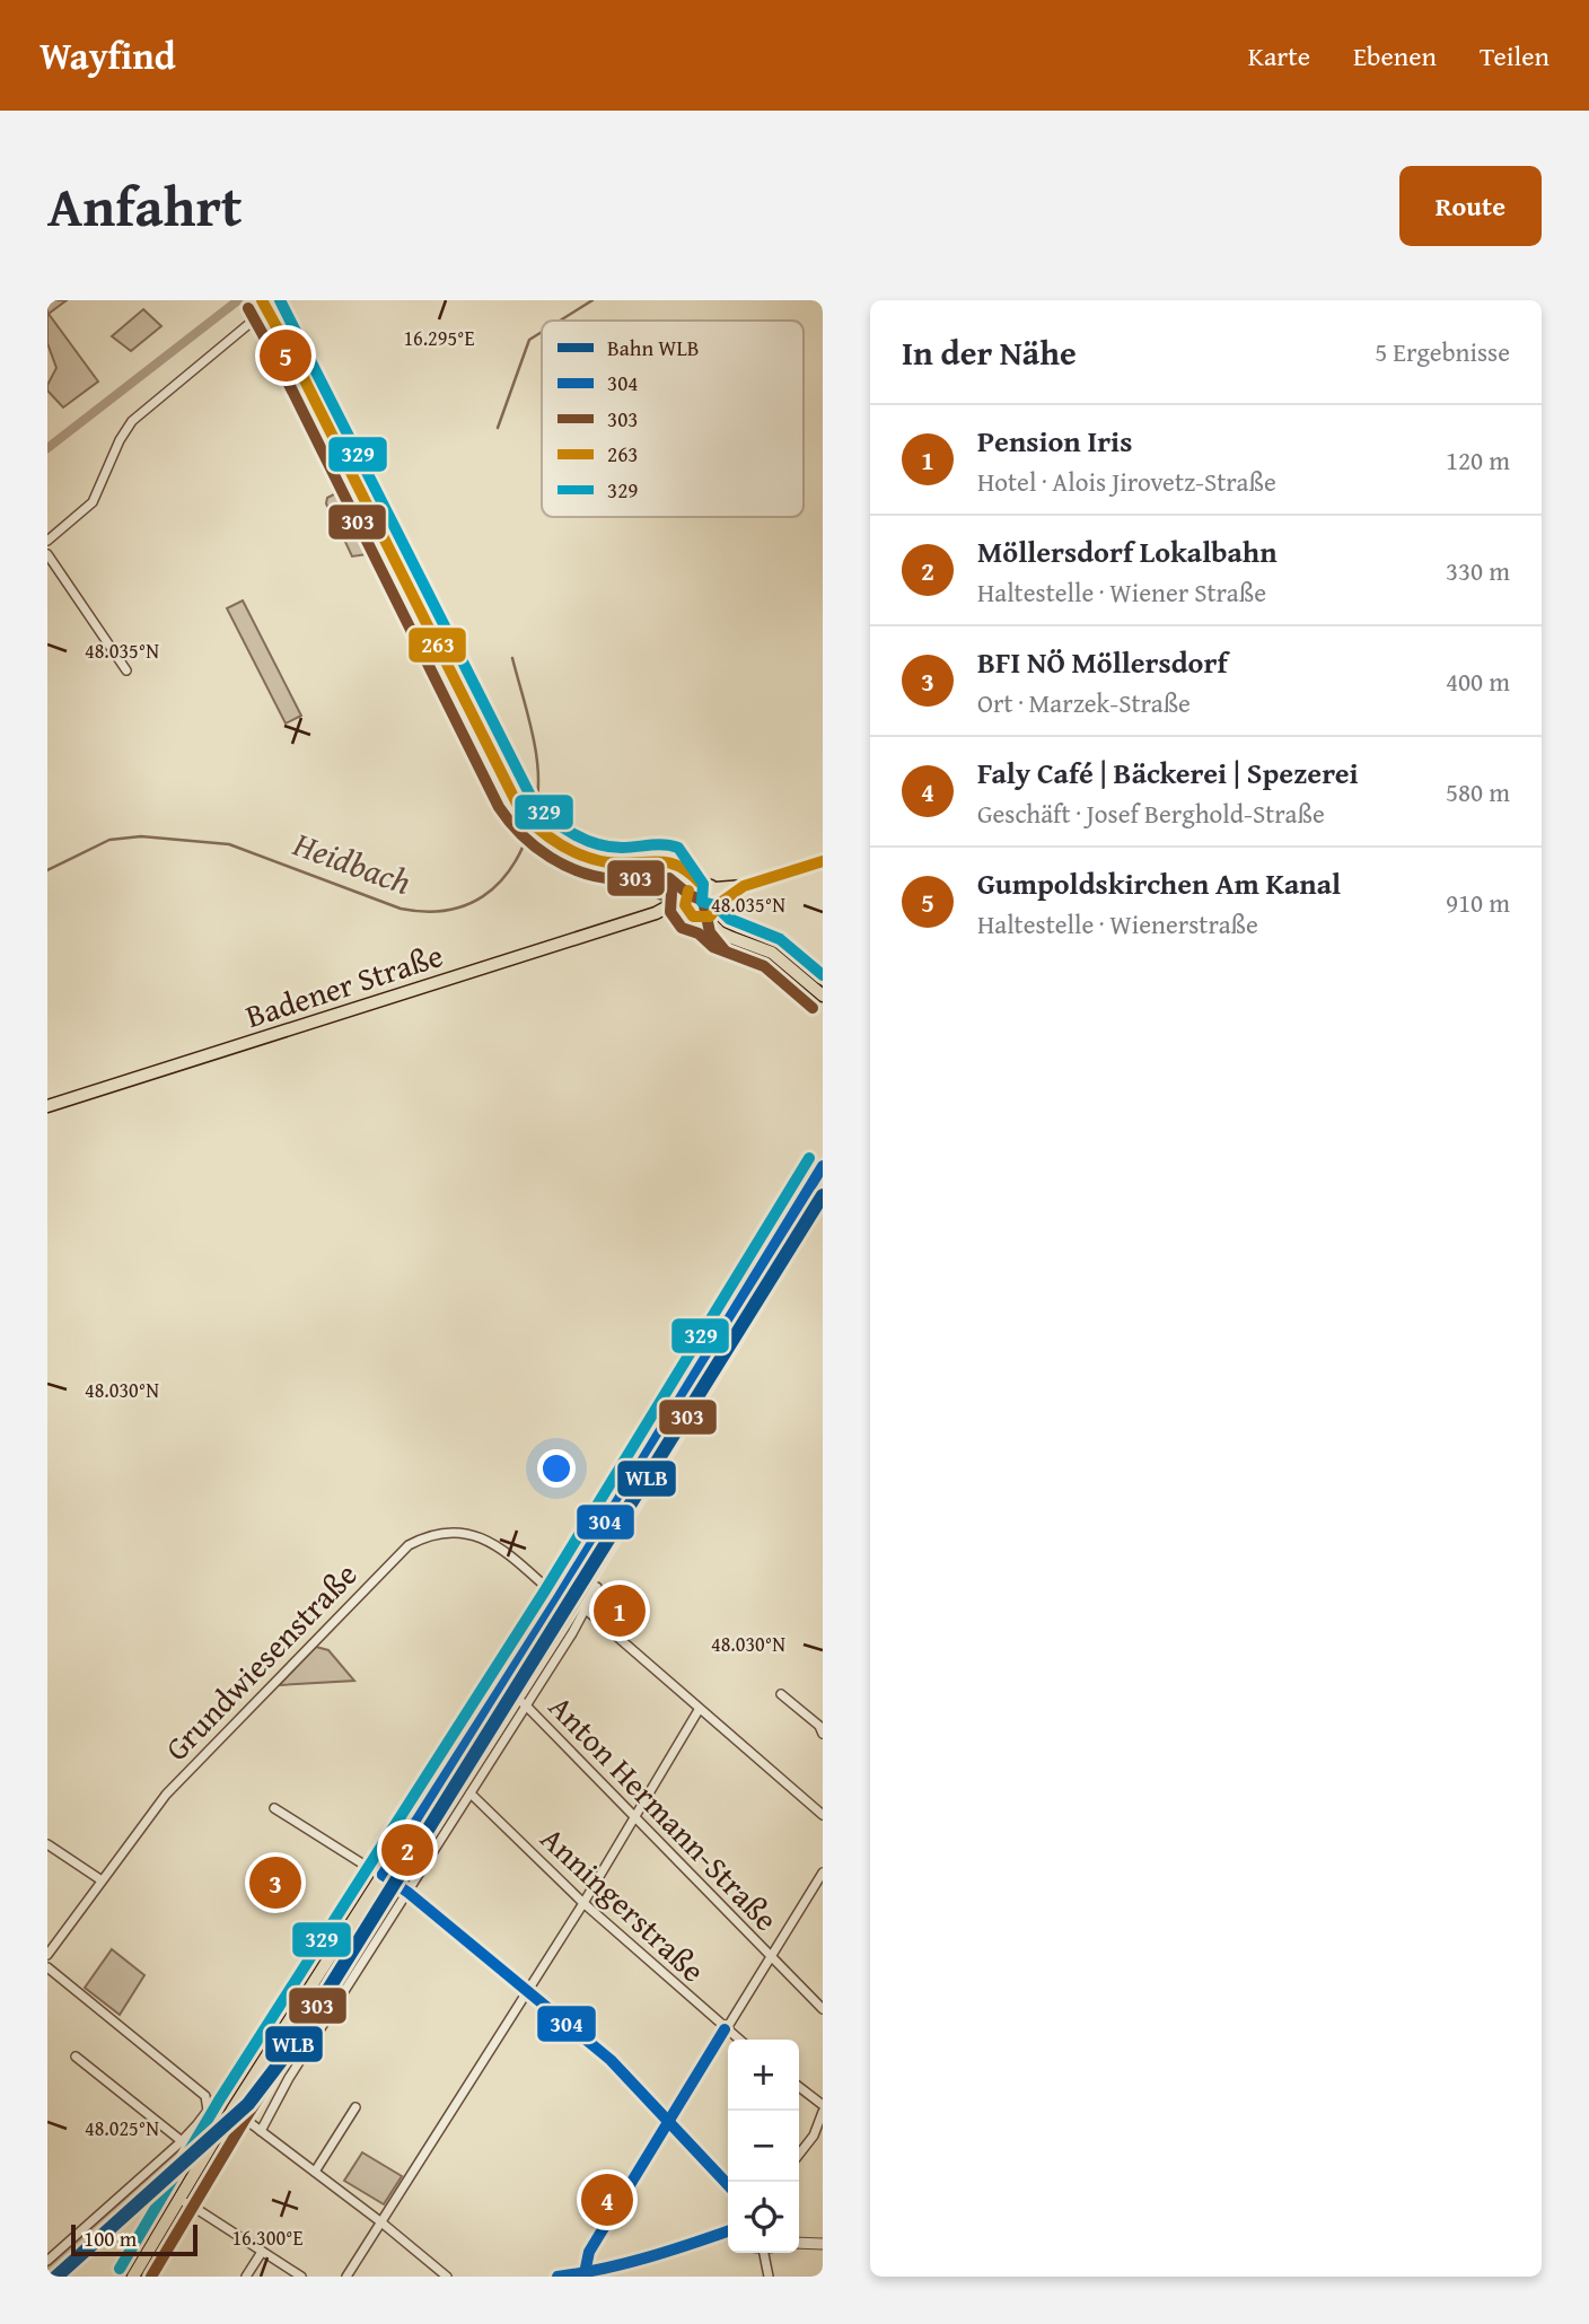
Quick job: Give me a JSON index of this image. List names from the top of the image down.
{
  "streets": {
    "main road": ["Badener Straße"],
    "street": ["Grundwiesenstraße", "Anton Hermann-Straße", "Anningerstraße"]
  },
  "water": ["Heidbach"],
  "lines": [
    "transit line 263",
    "transit line 329",
    "transit line 303",
    "transit line 304",
    "rail line WLB"
  ],
  "legend": [
    "Bahn WLB",
    "304",
    "303",
    "263",
    "329"
  ],
  "scale_bar": "100 m",
  "page": {
    "header": "Wayfind",
    "nav": ["Karte", "Ebenen", "Teilen"],
    "title": "Anfahrt",
    "buttons": "Route",
    "heading": ["In der Nähe", "5 Ergebnisse"],
    "pins": [
      "5",
      "1",
      "2",
      "3",
      "4"
    ],
    "list": [
      {
        "mark": "1",
        "name": "Pension Iris",
        "note": "Hotel · Alois Jirovetz-Straße",
        "value": "120 m"
      },
      {
        "mark": "2",
        "name": "Möllersdorf Lokalbahn",
        "note": "Haltestelle · Wiener Straße",
        "value": "330 m"
      },
      {
        "mark": "3",
        "name": "BFI NÖ Möllersdorf",
        "note": "Ort · Marzek-Straße",
        "value": "400 m"
      },
      {
        "mark": "4",
        "name": "Faly Café | Bäckerei | Spezerei",
        "note": "Geschäft · Josef Berghold-Straße",
        "value": "580 m"
      },
      {
        "mark": "5",
        "name": "Gumpoldskirchen Am Kanal",
        "note": "Haltestelle · Wienerstraße",
        "value": "910 m"
      }
    ],
    "map_buttons": ["+", "−"],
    "scale": "100 m"
  },
  "coordinates": [
    "16.295°E",
    "48.035°N",
    "48.030°N",
    "48.025°N",
    "16.300°E"
  ]
}
